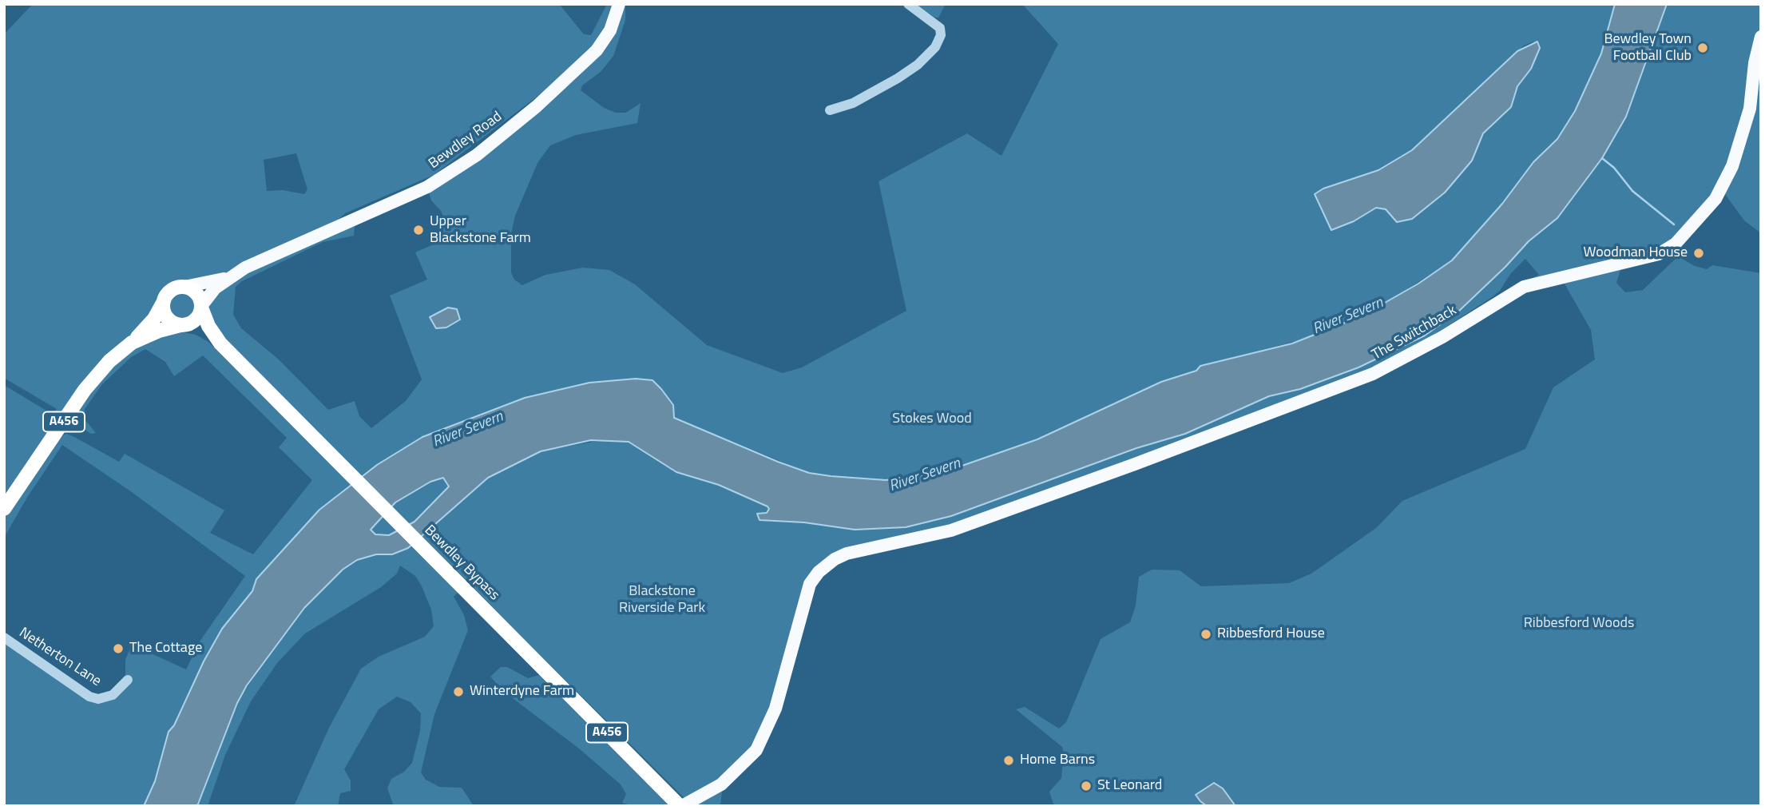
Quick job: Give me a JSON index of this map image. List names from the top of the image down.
{
  "streets": {
    "highway": ["A456", "Bewdley Bypass"],
    "main road": ["Bewdley Road", "The Switchback"],
    "street": ["Netherton Lane"]
  },
  "crossings": [
    ["Bewdley Road", "A456"],
    ["Bewdley Road", "Bewdley Bypass"],
    ["The Switchback", "Bewdley Bypass"],
    ["A456", "Bewdley Bypass"]
  ],
  "water": ["River Severn"],
  "parks": ["Stokes Wood", "Blackstone Riverside Park", "Ribbesford Woods"],
  "places": [
    "Bewdley Town Football Club",
    "Upper Blackstone Farm",
    "Woodman House",
    "Ribbesford House",
    "The Cottage",
    "Winterdyne Farm",
    "Home Barns",
    "St Leonard"
  ]
}
